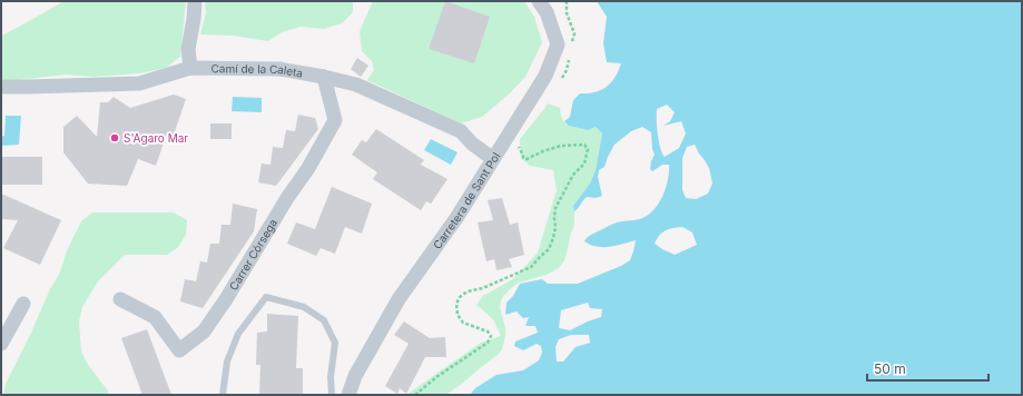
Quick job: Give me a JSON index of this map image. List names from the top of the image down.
{
  "streets": {
    "street": ["Camí de la Caleta", "Carretera de Sant Pol", "Carrer Còrsega"]
  },
  "crossings": [
    ["Camí de la Caleta", "Carretera de Sant Pol"],
    ["Camí de la Caleta", "Carrer Còrsega"]
  ],
  "places": ["S'Agaro Mar"],
  "scale_bar": "50 m"
}
